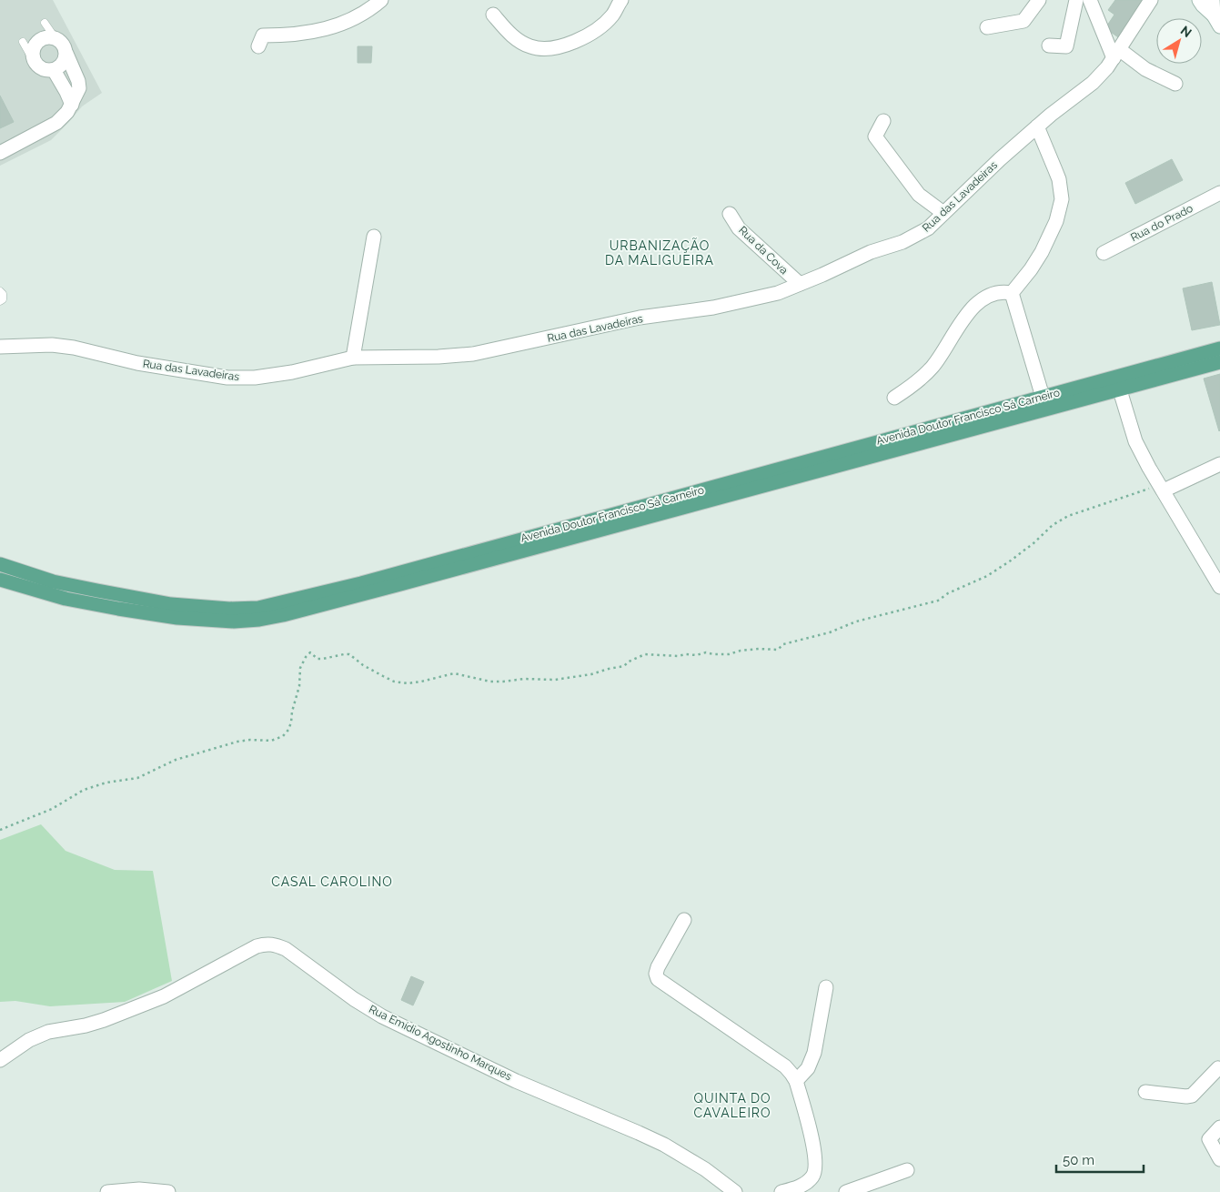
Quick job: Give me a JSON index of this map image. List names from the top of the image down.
{
  "streets": {
    "main road": ["Avenida Doutor Francisco Sá Carneiro"],
    "street": [
      "Rua das Lavadeiras",
      "Rua do Prado",
      "Rua da Cova",
      "Rua Emídio Agostinho Marques"
    ]
  },
  "crossings": [
    ["Rua das Lavadeiras", "Rua da Cova"]
  ],
  "districts": ["URBANIZAÇÃO DA MALIGUEIRA", "CASAL CAROLINO", "QUINTA DO CAVALEIRO"],
  "scale_bar": "50 m",
  "north": "top right"
}
